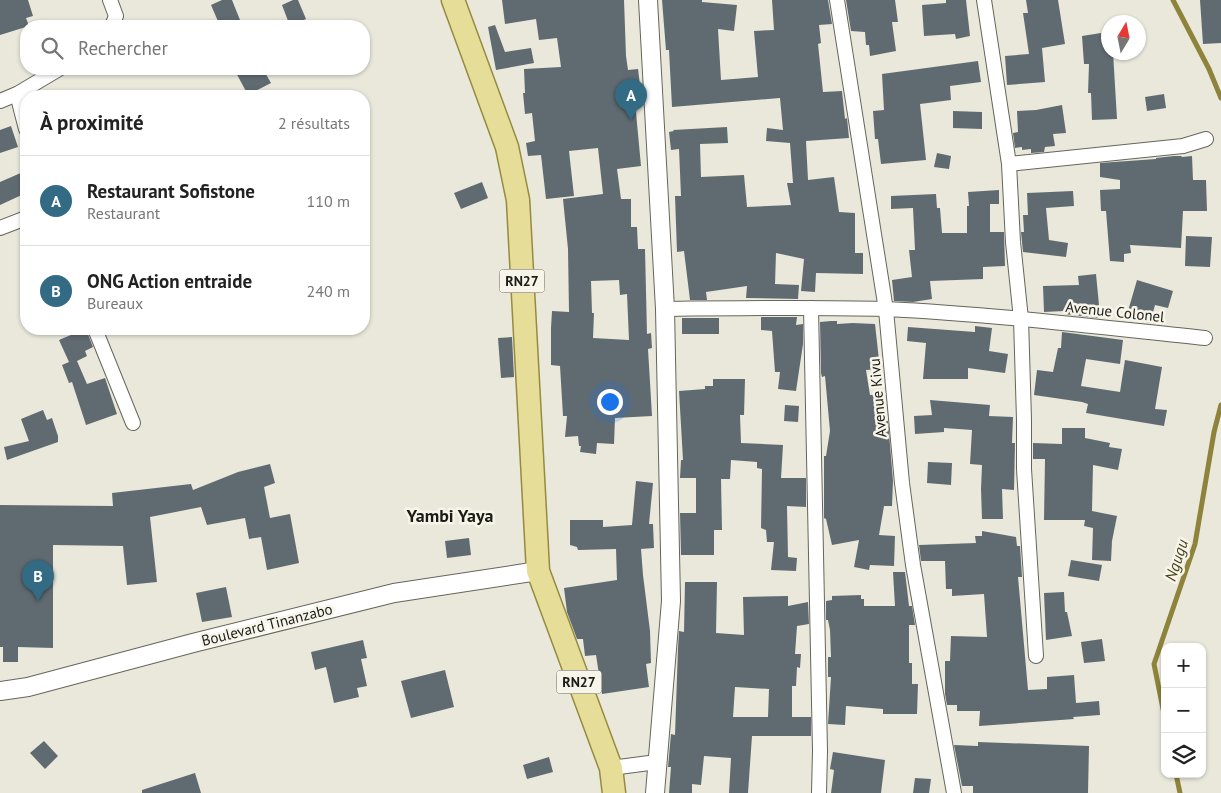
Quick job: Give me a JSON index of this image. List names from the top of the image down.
{
  "streets": {
    "main road": ["RN27"],
    "street": ["Avenue Colonel", "Avenue Kivu", "Boulevard Tinanzabo"]
  },
  "crossings": [
    ["RN27", "Boulevard Tinanzabo"],
    ["Avenue Colonel", "Avenue Kivu"]
  ],
  "districts": ["Yambi Yaya"],
  "water": ["Ngugu"],
  "north": "top",
  "page": {
    "search": "Rechercher",
    "pins": ["A", "B"],
    "heading": ["À proximité", "2 résultats"],
    "list": [
      {
        "mark": "A",
        "name": "Restaurant Sofistone",
        "note": "Restaurant",
        "value": "110 m"
      },
      {
        "mark": "B",
        "name": "ONG Action entraide",
        "note": "Bureaux",
        "value": "240 m"
      }
    ],
    "map_buttons": ["+", "−"]
  }
}
